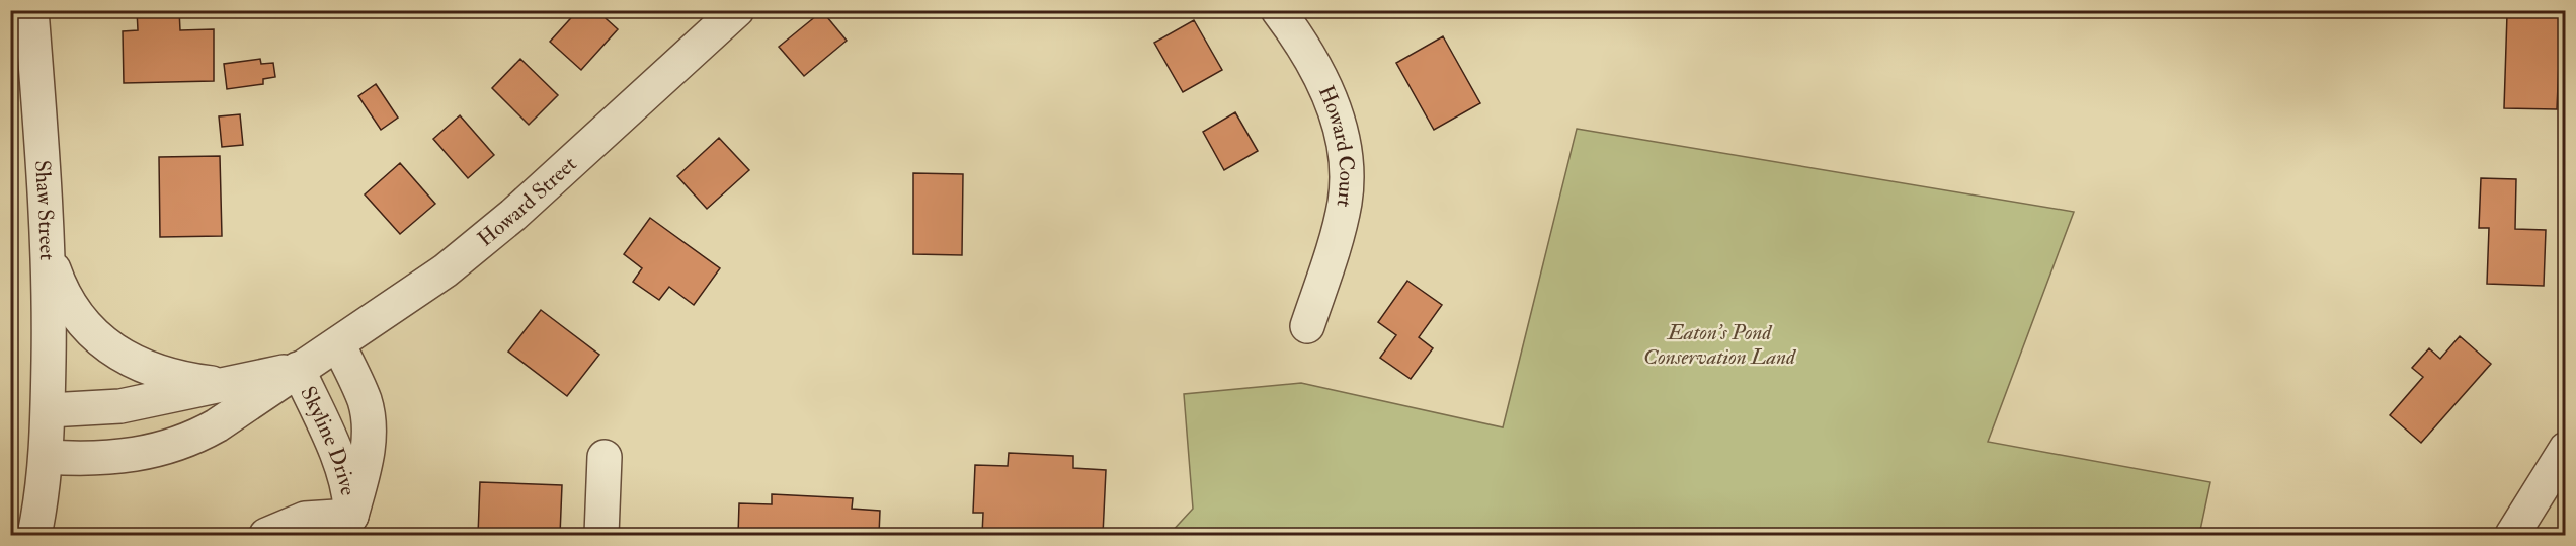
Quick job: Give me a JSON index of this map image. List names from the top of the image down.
{
  "streets": {
    "street": [
      "Howard Court",
      "Howard Street",
      "Shaw Street",
      "Skyline Drive"
    ]
  },
  "crossings": [
    ["Howard Street", "Shaw Street"],
    ["Howard Street", "Skyline Drive"]
  ],
  "parks": ["Eaton's Pond Conservation Land"]
}
